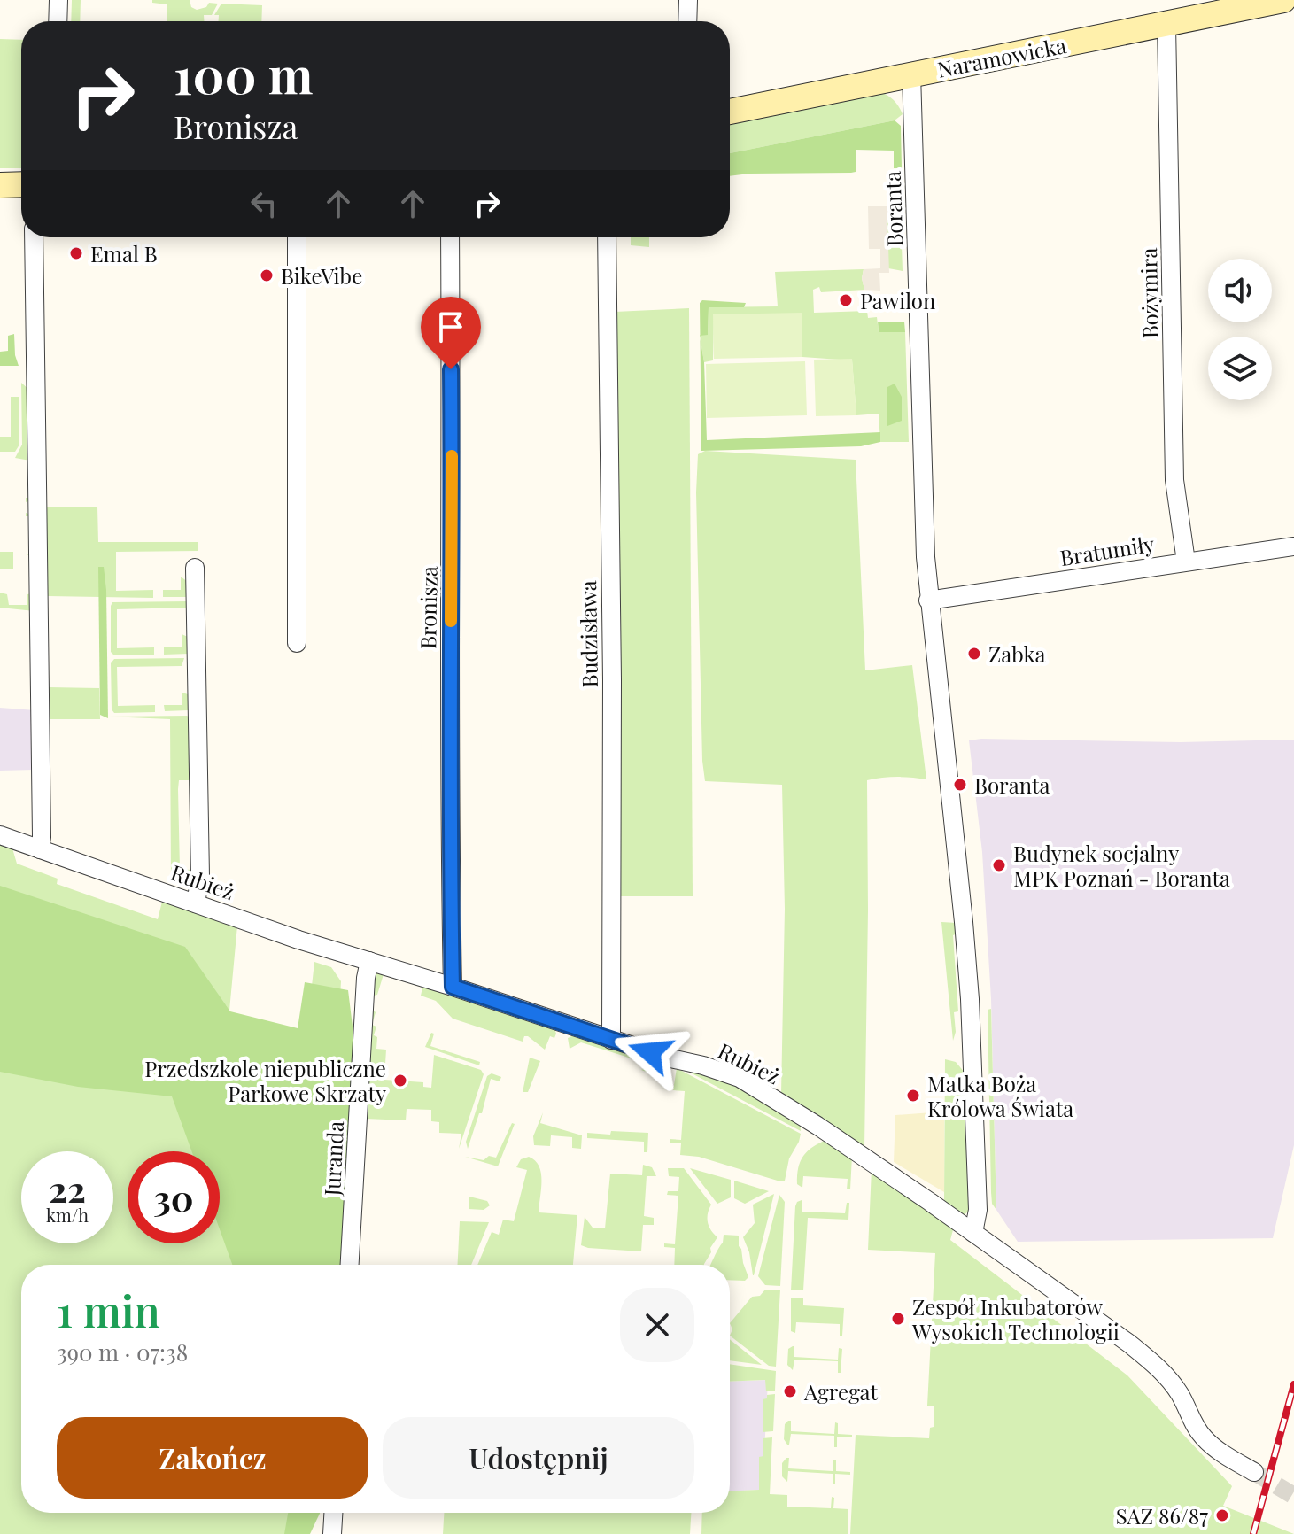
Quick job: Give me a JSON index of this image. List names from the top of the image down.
{
  "streets": {
    "street": [
      "Naramowicka",
      "Boranta",
      "Bożymira",
      "Bratumiły",
      "Bronisza",
      "Budzisława",
      "Rubież",
      "Juranda"
    ]
  },
  "crossings": [
    ["Naramowicka", "Boranta"],
    ["Naramowicka", "Bożymira"],
    ["Boranta", "Bratumiły"],
    ["Boranta", "Rubież"],
    ["Bożymira", "Bratumiły"],
    ["Bronisza", "Rubież"],
    ["Budzisława", "Rubież"],
    ["Rubież", "Juranda"]
  ],
  "places": [
    "Emal B",
    "BikeVibe",
    "Pawilon",
    "Zabka",
    "Boranta",
    "Budynek socjalny MPK Poznań - Boranta",
    "Przedszkole niepubliczne Parkowe Skrzaty",
    "Matka Boża Królowa Świata",
    "Zespół Inkubatorów Wysokich Technologii",
    "Agregat",
    "SAZ 86/87"
  ],
  "page": {
    "turn": ["100 m", "Bronisza"],
    "speed": "22 km/h",
    "limit": "30",
    "heading": ["1 min", "390 m · 07:38"],
    "buttons": ["Zakończ", "Udostępnij"]
  }
}
